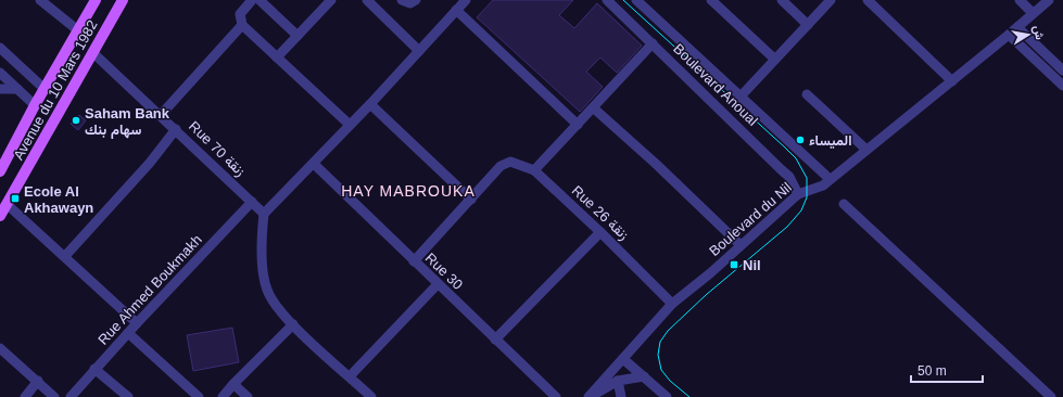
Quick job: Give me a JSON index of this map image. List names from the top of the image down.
{
  "streets": {
    "main road": ["Avenue du 10 Mars 1982"],
    "street": [
      "Boulevard Anoual",
      "Rue 70 زنقة",
      "Rue 26 زنقة",
      "Boulevard du Nil",
      "Rue 30",
      "Rue Ahmed Boukmakh"
    ]
  },
  "crossings": [
    ["Boulevard Anoual", "Boulevard du Nil"],
    ["Avenue du 10 Mars 1982", "Rue 70 زنقة"],
    ["Rue 70 زنقة", "Rue Ahmed Boukmakh"],
    ["Rue 26 زنقة", "Boulevard du Nil"]
  ],
  "districts": ["HAY MABROUKA"],
  "places": {
    "other": ["Saham Bank سهام بنك", "الميساء"],
    "transit": ["Ecole Al Akhawayn", "Nil"]
  },
  "scale_bar": "50 m",
  "north": "right"
}
